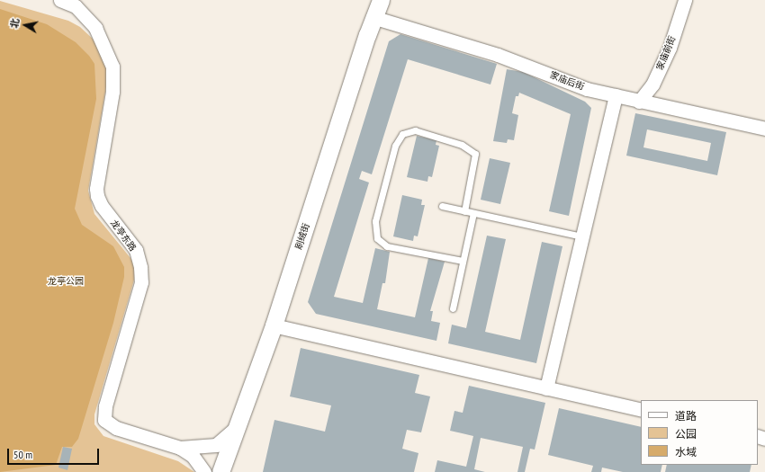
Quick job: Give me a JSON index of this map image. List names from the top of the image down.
{
  "streets": {
    "street": [
      "家庙前街",
      "家庙后街",
      "龙亭东路",
      "刷绒街"
    ]
  },
  "crossings": [
    ["家庙前街", "家庙后街"],
    ["家庙后街", "刷绒街"]
  ],
  "parks": ["龙亭公园"],
  "legend": ["道路", "公园", "水域"],
  "scale_bar": "50 m",
  "north": "left"
}
